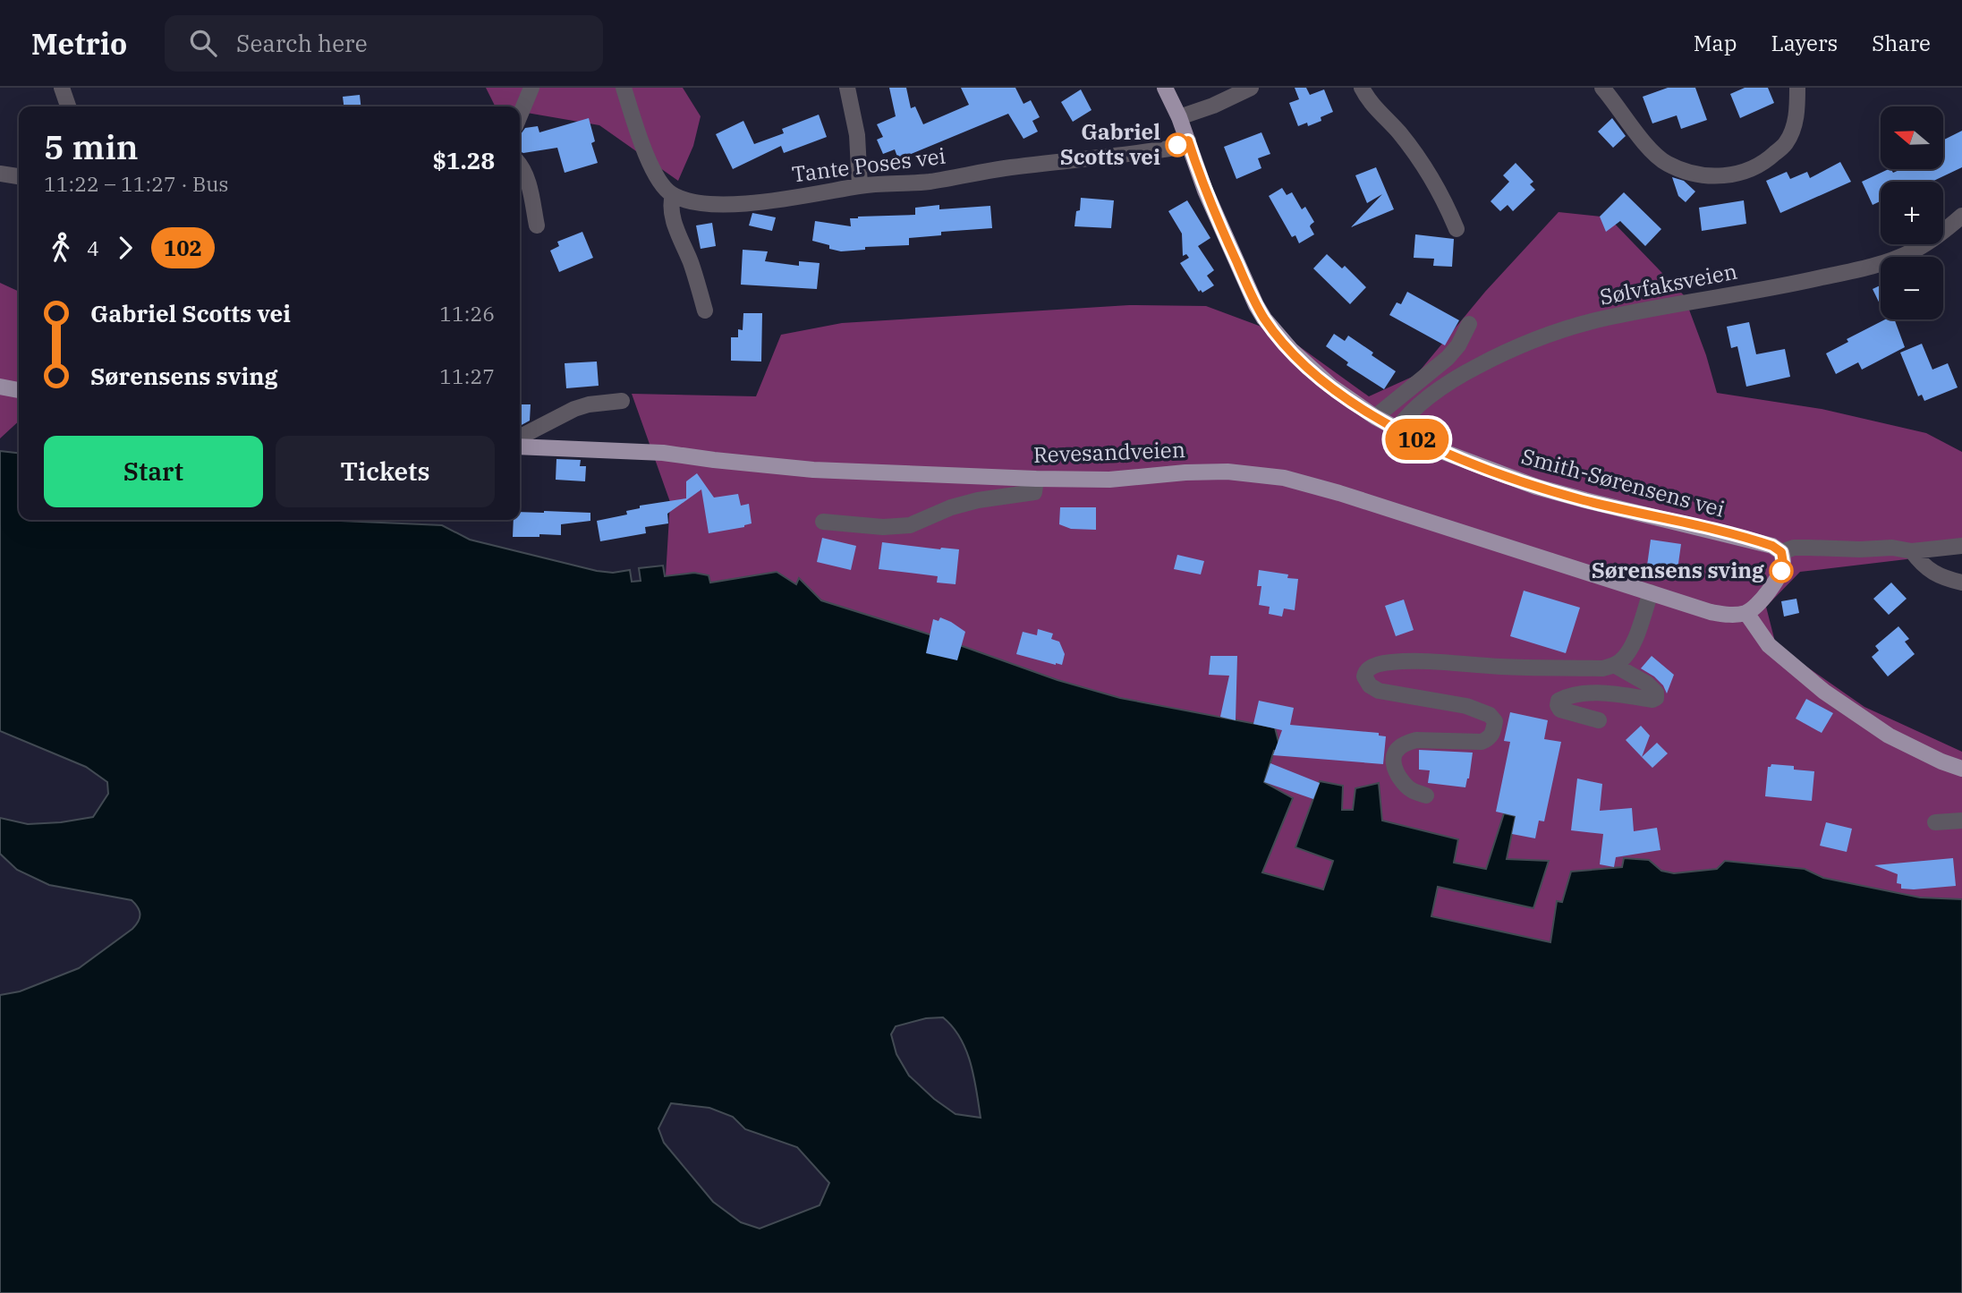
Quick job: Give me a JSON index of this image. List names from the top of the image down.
{
  "streets": {
    "main road": ["Revesandveien", "Smith-Sørensens vei"],
    "street": ["Tante Poses vei", "Sølvfaksveien"]
  },
  "crossings": [
    ["Tante Poses vei", "Smith-Sørensens vei"],
    ["Sølvfaksveien", "Smith-Sørensens vei"]
  ],
  "places": ["Gabriel Scotts vei", "Sørensens sving"],
  "lines": ["bus line 102"],
  "north": "left",
  "page": {
    "header": "Metrio",
    "search": "Search here",
    "nav": ["Map", "Layers", "Share"],
    "on_map": "102",
    "map_buttons": ["+", "−"],
    "heading": ["5 min", "11:22 – 11:27 · Bus", "$1.28"],
    "legs": ["4", "102"],
    "list": [
      {
        "name": "Gabriel Scotts vei",
        "value": "11:26"
      },
      {
        "name": "Sørensens sving",
        "value": "11:27"
      }
    ],
    "buttons": ["Start", "Tickets"]
  }
}
